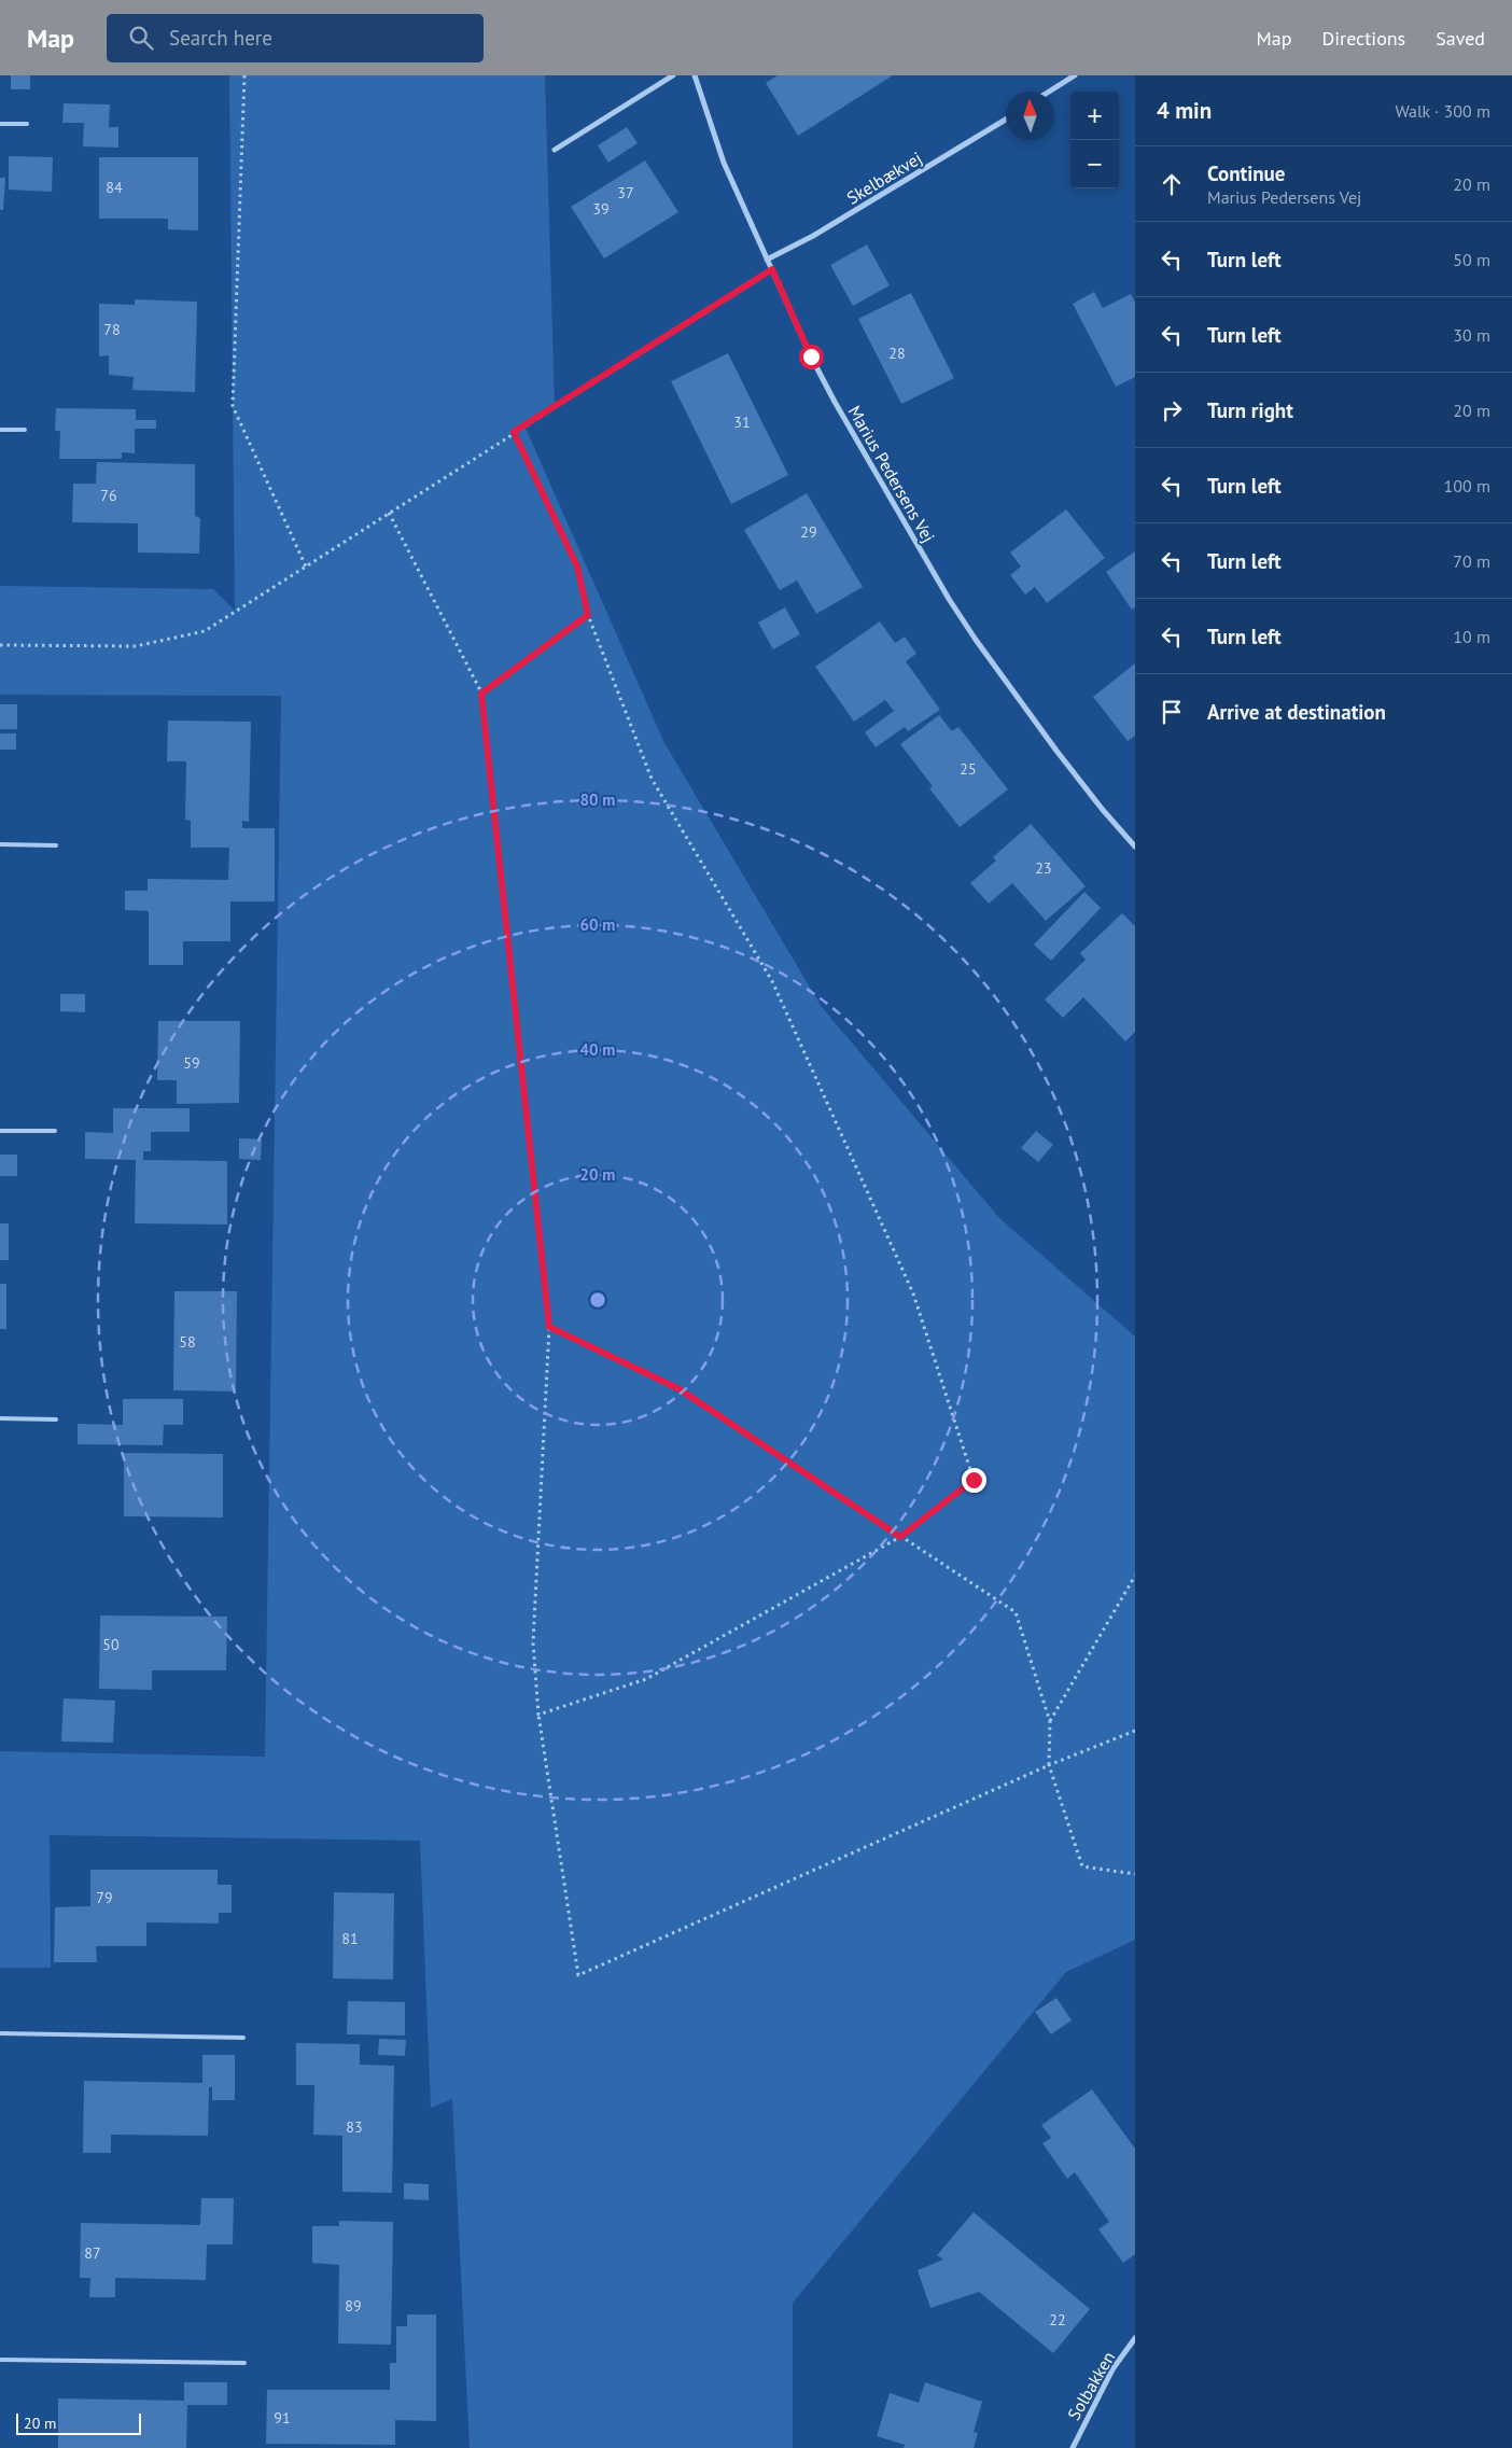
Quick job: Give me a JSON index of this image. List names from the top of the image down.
{
  "streets": {
    "street": ["Skelbækvej", "Marius Pedersens Vej", "Solbakken"]
  },
  "crossings": [
    ["Skelbækvej", "Marius Pedersens Vej"]
  ],
  "house_numbers": [
    "84",
    "37",
    "39",
    "78",
    "28",
    "31",
    "76",
    "29",
    "25",
    "23",
    "59",
    "58",
    "50",
    "79",
    "81",
    "83",
    "87",
    "89",
    "22",
    "91"
  ],
  "scale_bar": "20 m",
  "north": "top",
  "page": {
    "header": "Map",
    "search": "Search here",
    "nav": ["Map", "Directions", "Saved"],
    "heading": ["4 min", "Walk · 300 m"],
    "map_buttons": ["+", "−"],
    "list": [
      ["Continue", "Marius Pedersens Vej", "20 m"],
      ["Turn left", "50 m"],
      ["Turn left", "30 m"],
      ["Turn right", "20 m"],
      ["Turn left", "100 m"],
      ["Turn left", "70 m"],
      ["Turn left", "10 m"],
      "Arrive at destination"
    ],
    "scale": "20 m"
  },
  "rings": [
    "80 m",
    "60 m",
    "40 m",
    "20 m"
  ]
}
